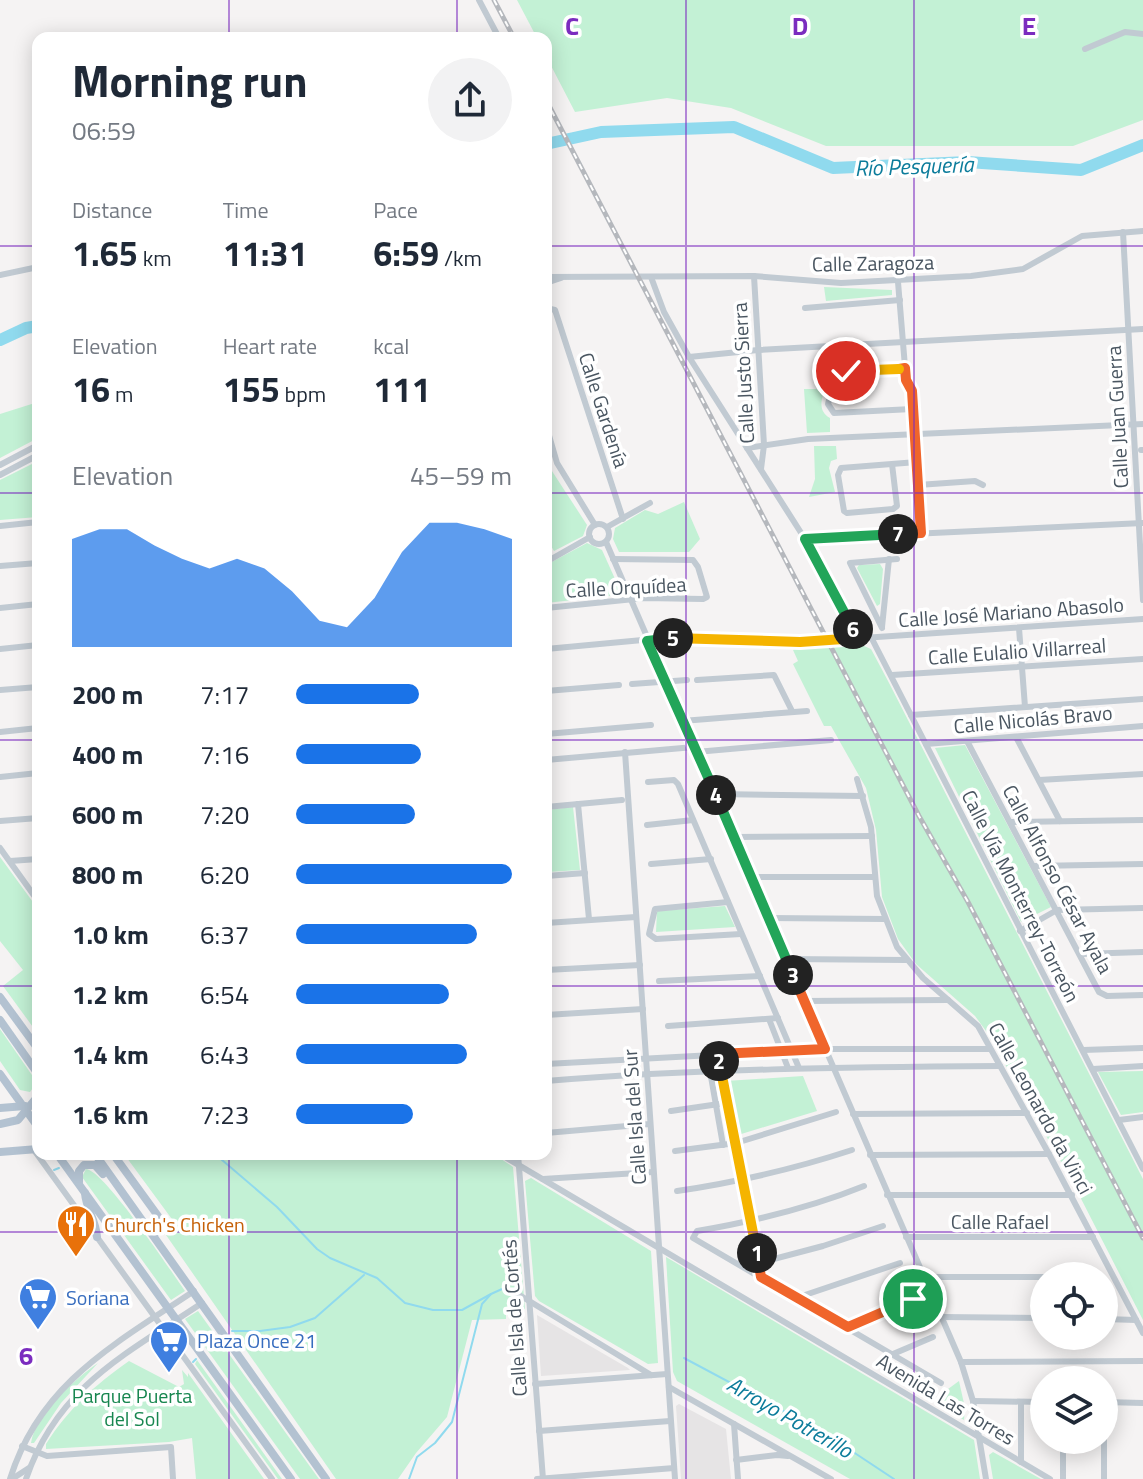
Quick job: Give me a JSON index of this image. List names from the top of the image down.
{
  "streets": {
    "street": [
      "Calle Zaragoza",
      "Calle Justo Sierra",
      "Calle Gardenía",
      "Calle Juan Guerra",
      "Calle Orquídea",
      "Calle José Mariano Abasolo",
      "Calle Eulalio Villarreal",
      "Calle Nicolás Bravo",
      "Calle Alfonso César Ayala",
      "Calle Vía Monterrey-Torreón",
      "Calle Leonardo da Vinci",
      "Calle Isla del Sur",
      "Calle Rafael",
      "Calle Isla de Cortés",
      "Avenida Las Torres"
    ]
  },
  "crossings": [
    ["Calle Zaragoza", "Calle Justo Sierra"],
    ["Calle Zaragoza", "Calle Juan Guerra"],
    ["Calle José Mariano Abasolo", "Calle Vía Monterrey-Torreón"],
    ["Calle Eulalio Villarreal", "Calle Vía Monterrey-Torreón"],
    ["Calle Nicolás Bravo", "Calle Alfonso César Ayala"],
    ["Calle Nicolás Bravo", "Calle Vía Monterrey-Torreón"],
    ["Calle Leonardo da Vinci", "Calle Rafael"],
    ["Calle Isla del Sur", "Avenida Las Torres"],
    ["Calle Isla de Cortés", "Avenida Las Torres"]
  ],
  "water": ["Río Pesquería", "Arroyo Potrerillo"],
  "parks": ["Parque Puerta del Sol"],
  "places": {
    "restaurant": ["Church's Chicken"],
    "supermarket": ["Soriana", "Plaza Once 21"]
  },
  "page": {
    "heading": ["Morning run", "06:59"],
    "stats": [
      ["Distance", "1.65 km"],
      ["Time", "11:31"],
      ["Pace", "6:59 /km"],
      ["Elevation", "16 m"],
      ["Heart rate", "155 bpm"],
      ["kcal", "111"]
    ],
    "chart": ["Elevation", "45–59 m"],
    "pins": [
      "7",
      "6",
      "5",
      "4",
      "3",
      "2",
      "1"
    ],
    "list": [
      {
        "name": "200 m",
        "note": "7:17"
      },
      {
        "name": "400 m",
        "note": "7:16"
      },
      {
        "name": "600 m",
        "note": "7:20"
      },
      {
        "name": "800 m",
        "note": "6:20"
      },
      {
        "name": "1.0 km",
        "note": "6:37"
      },
      {
        "name": "1.2 km",
        "note": "6:54"
      },
      {
        "name": "1.4 km",
        "note": "6:43"
      },
      {
        "name": "1.6 km",
        "note": "7:23"
      }
    ]
  },
  "grid": {
    "columns": ["C", "D", "E"],
    "rows": ["6"]
  }
}
